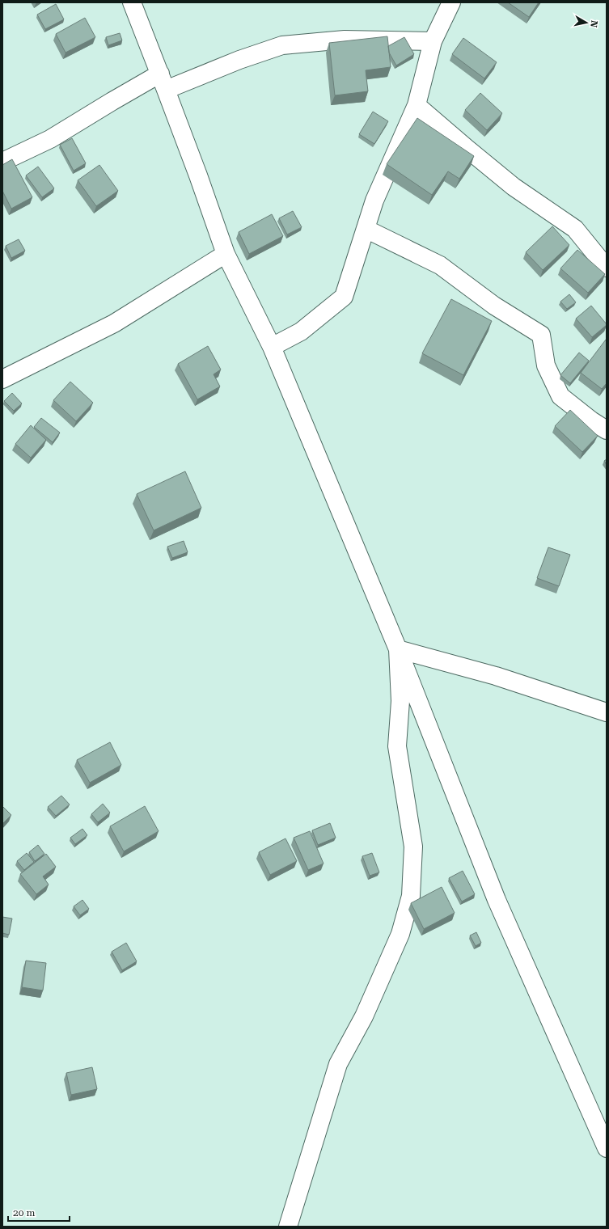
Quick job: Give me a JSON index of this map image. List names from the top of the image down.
{
  "scale_bar": "20 m",
  "north": "right"
}
